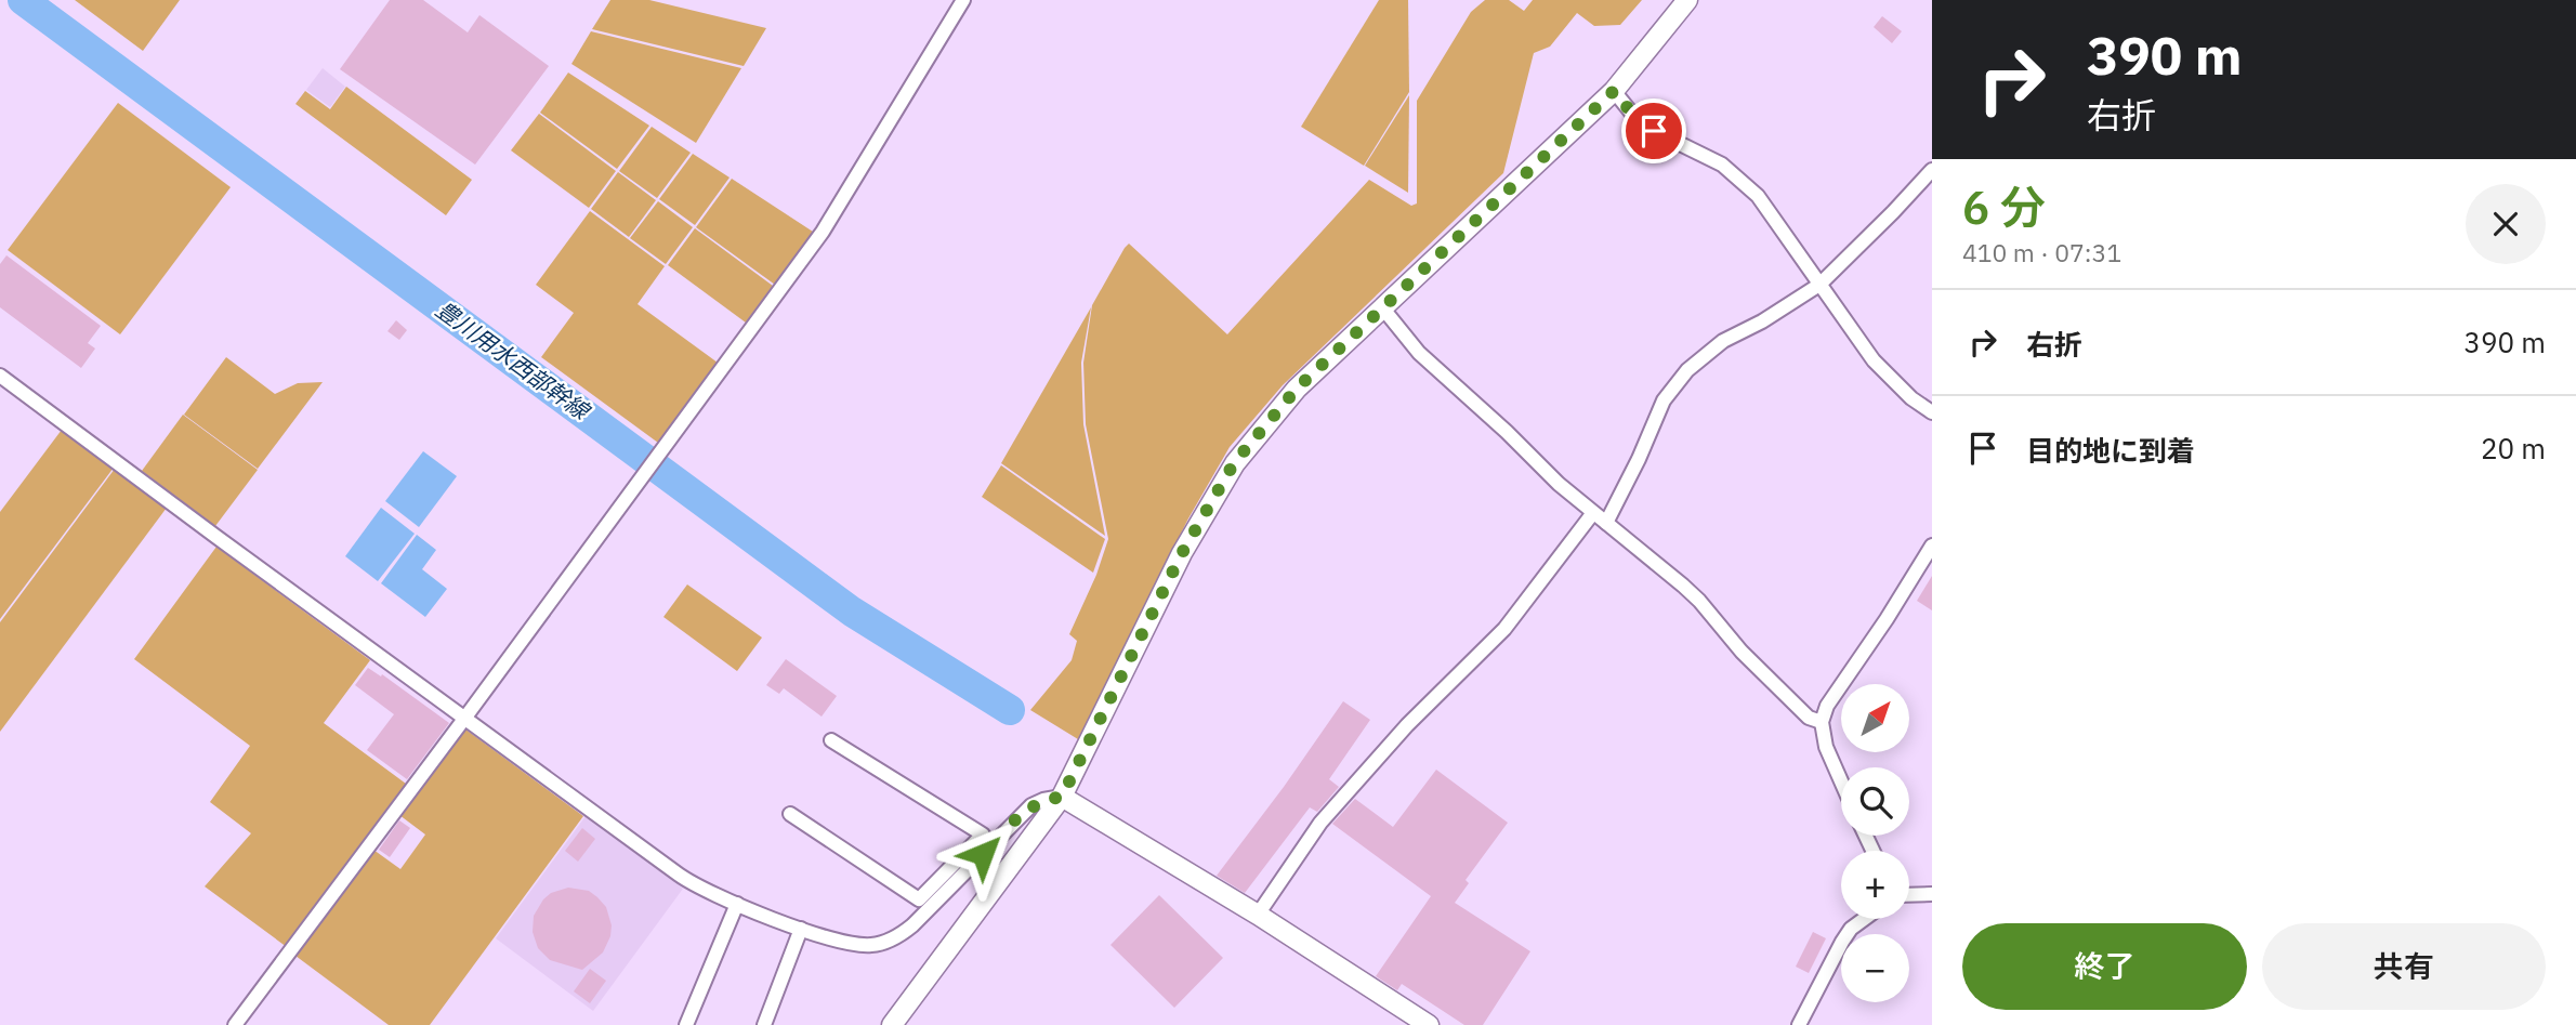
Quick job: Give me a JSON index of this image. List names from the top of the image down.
{
  "water": ["豊川用水西部幹線"],
  "north": "top right",
  "page": {
    "turn": ["390 m", "右折"],
    "heading": ["6 分", "410 m · 07:31"],
    "list": [
      {
        "name": "右折",
        "value": "390 m"
      },
      {
        "name": "目的地に到着",
        "value": "20 m"
      }
    ],
    "map_buttons": ["+", "−"],
    "buttons": ["終了", "共有"]
  }
}
